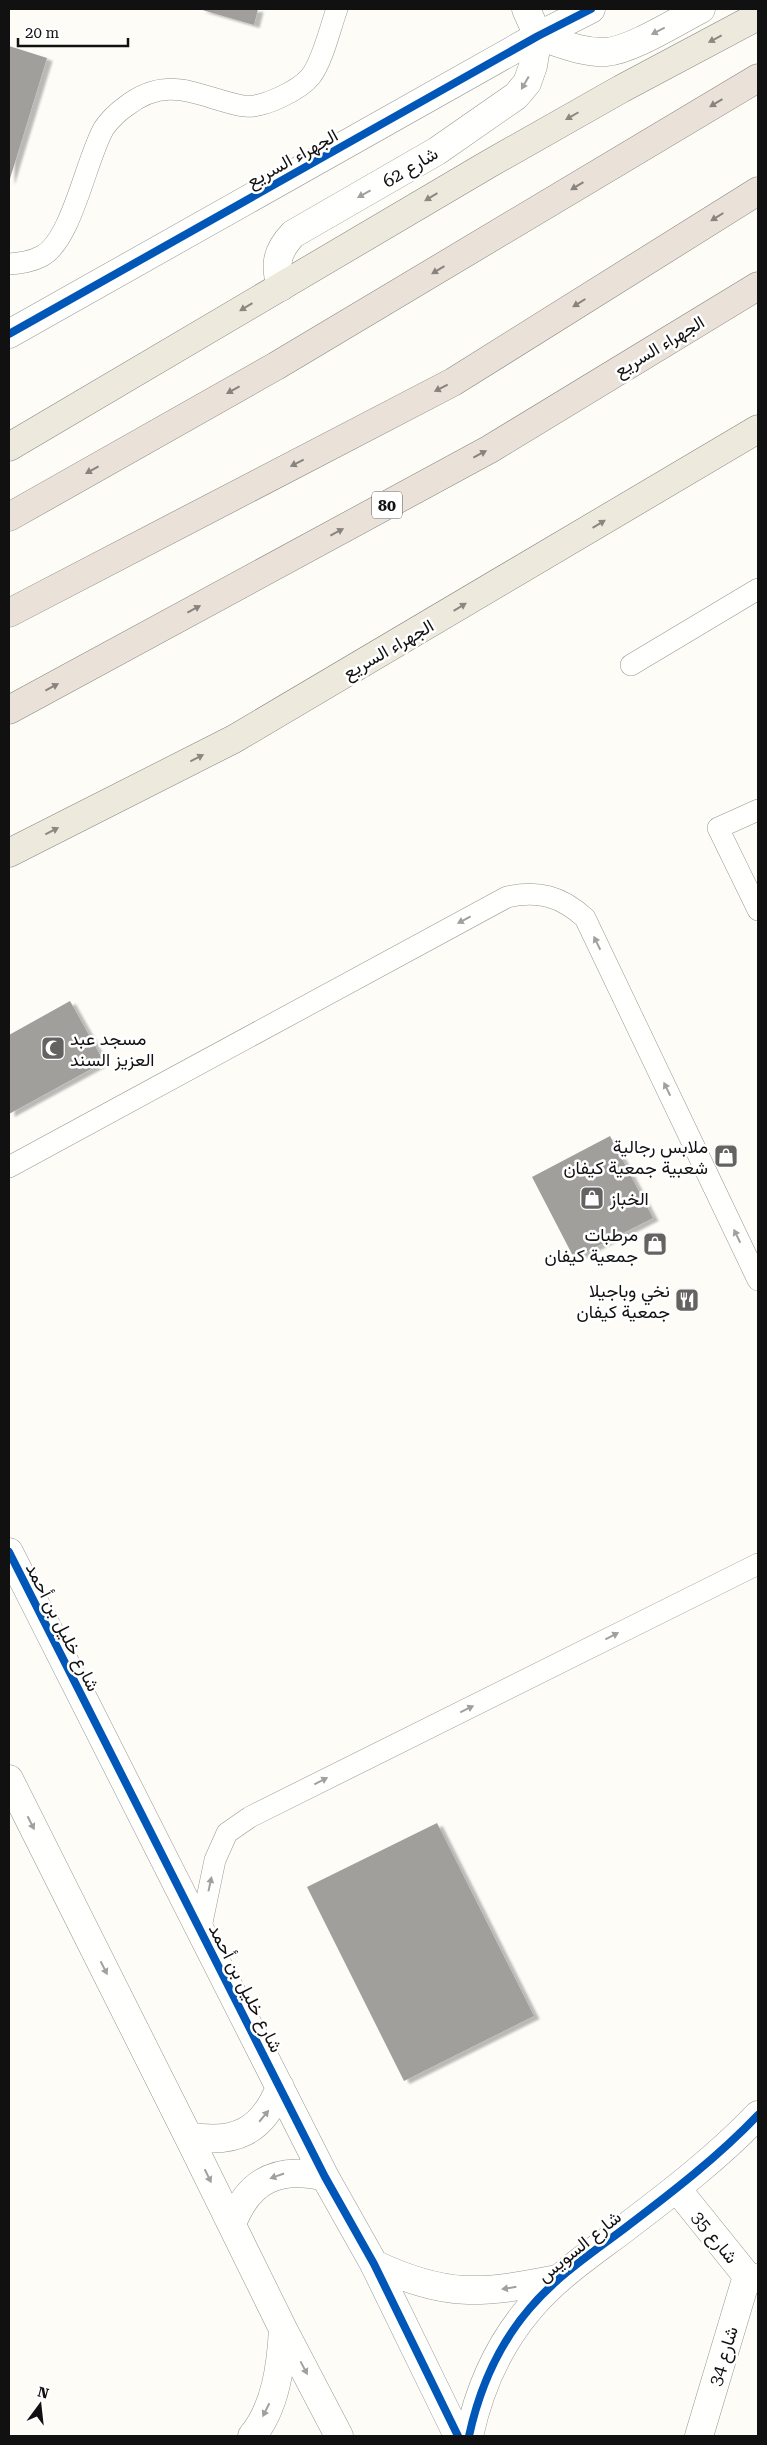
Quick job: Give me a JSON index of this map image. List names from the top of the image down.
{
  "streets": {
    "highway": ["الجهراء السريع", "80"],
    "street": [
      "شارع 62",
      "شارع خليل بن أحمد",
      "شارع 35",
      "شارع السويس",
      "شارع 34"
    ]
  },
  "crossings": [
    ["الجهراء السريع", "شارع 62"],
    ["شارع خليل بن أحمد", "شارع السويس"],
    ["شارع 35", "شارع السويس"],
    ["شارع 35", "شارع 34"]
  ],
  "one_way": ["الجهراء السريع", "شارع 62"],
  "places": {
    "mosque": ["مسجد عبد العزيز السند"],
    "shop": ["ملابس رجالية شعبية جمعية كيفان", "الخباز", "مرطبات جمعية كيفان"],
    "restaurant": ["نخي وباجيلا جمعية كيفان"]
  },
  "scale_bar": "20 m",
  "north": "top"
}
